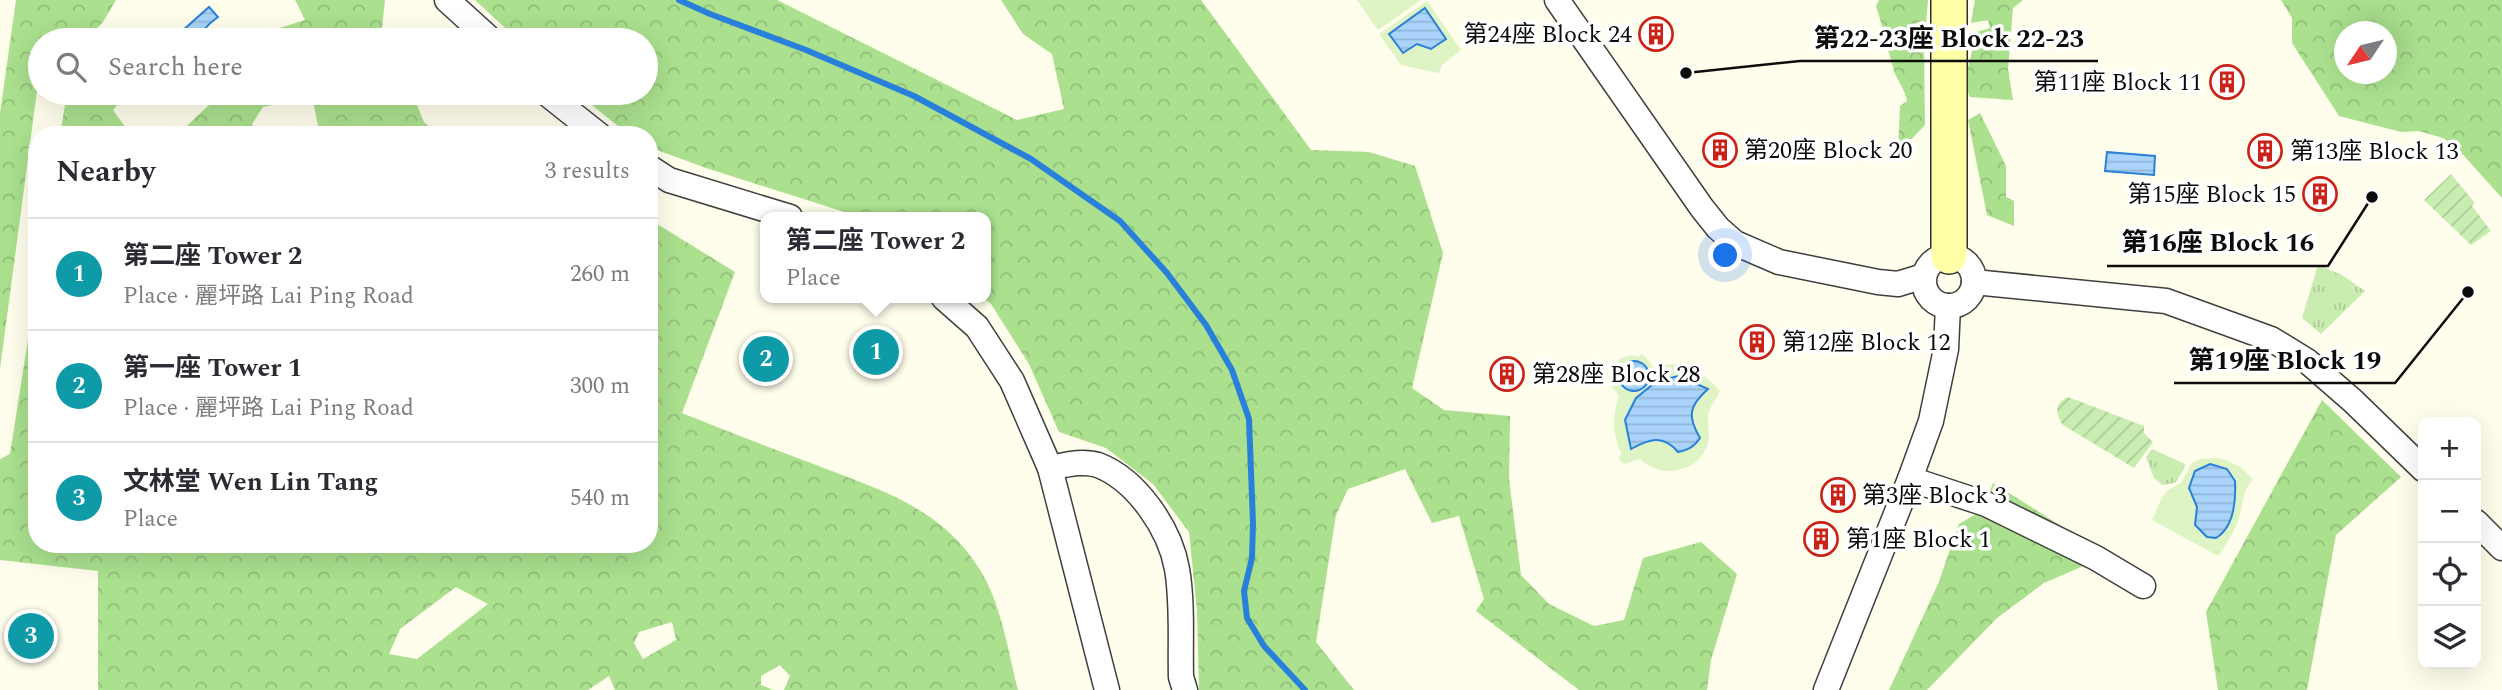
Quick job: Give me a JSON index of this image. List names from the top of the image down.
{
  "places": {
    "building": [
      "第24座 Block 24",
      "第11座 Block 11",
      "第20座 Block 20",
      "第13座 Block 13",
      "第15座 Block 15",
      "第12座 Block 12",
      "第28座 Block 28",
      "第3座 Block 3",
      "第1座 Block 1"
    ],
    "other": ["第22-23座 Block 22-23", "第16座 Block 16", "第19座 Block 19"]
  },
  "north": "bottom left",
  "page": {
    "search": "Search here",
    "heading": ["Nearby", "3 results"],
    "popup": ["第二座 Tower 2", "Place"],
    "list": [
      {
        "mark": "1",
        "name": "第二座 Tower 2",
        "note": "Place · 麗坪路 Lai Ping Road",
        "value": "260 m"
      },
      {
        "mark": "2",
        "name": "第一座 Tower 1",
        "note": "Place · 麗坪路 Lai Ping Road",
        "value": "300 m"
      },
      {
        "mark": "3",
        "name": "文林堂 Wen Lin Tang",
        "note": "Place",
        "value": "540 m"
      }
    ],
    "pins": ["1", "2", "3"],
    "map_buttons": ["+", "−"]
  }
}
